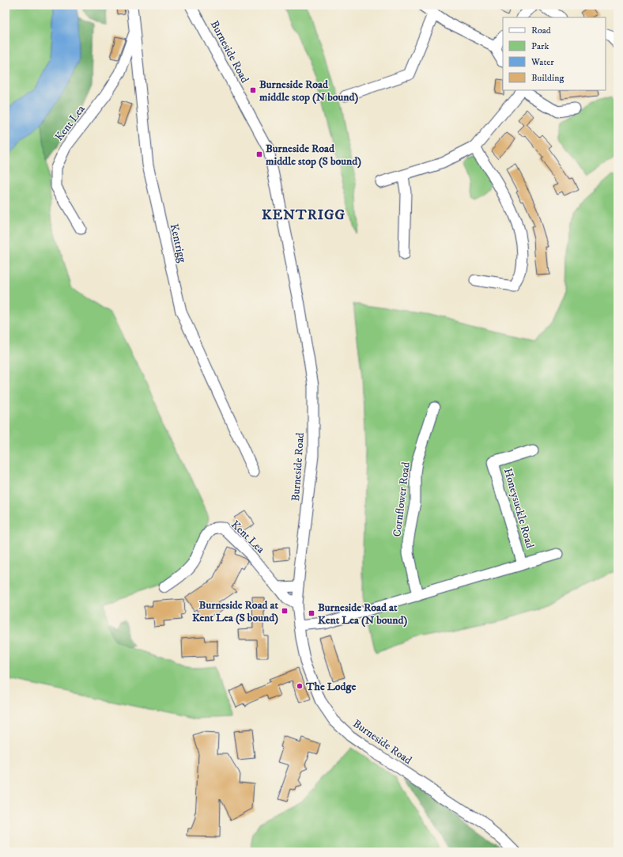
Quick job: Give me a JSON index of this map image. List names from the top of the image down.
{
  "streets": {
    "street": [
      "Burneside Road",
      "Kent Lea",
      "Kentrigg",
      "Cornflower Road",
      "Honeysuckle Road"
    ]
  },
  "crossings": [
    ["Burneside Road", "Kent Lea"],
    ["Kent Lea", "Kentrigg"]
  ],
  "districts": ["KENTRIGG"],
  "places": {
    "transit": [
      "Burneside Road middle stop (N bound)",
      "Burneside Road middle stop (S bound)",
      "Burneside Road at Kent Lea (S bound)",
      "Burneside Road at Kent Lea (N bound)"
    ],
    "other": ["The Lodge"]
  },
  "legend": [
    "Road",
    "Park",
    "Water",
    "Building"
  ]
}
